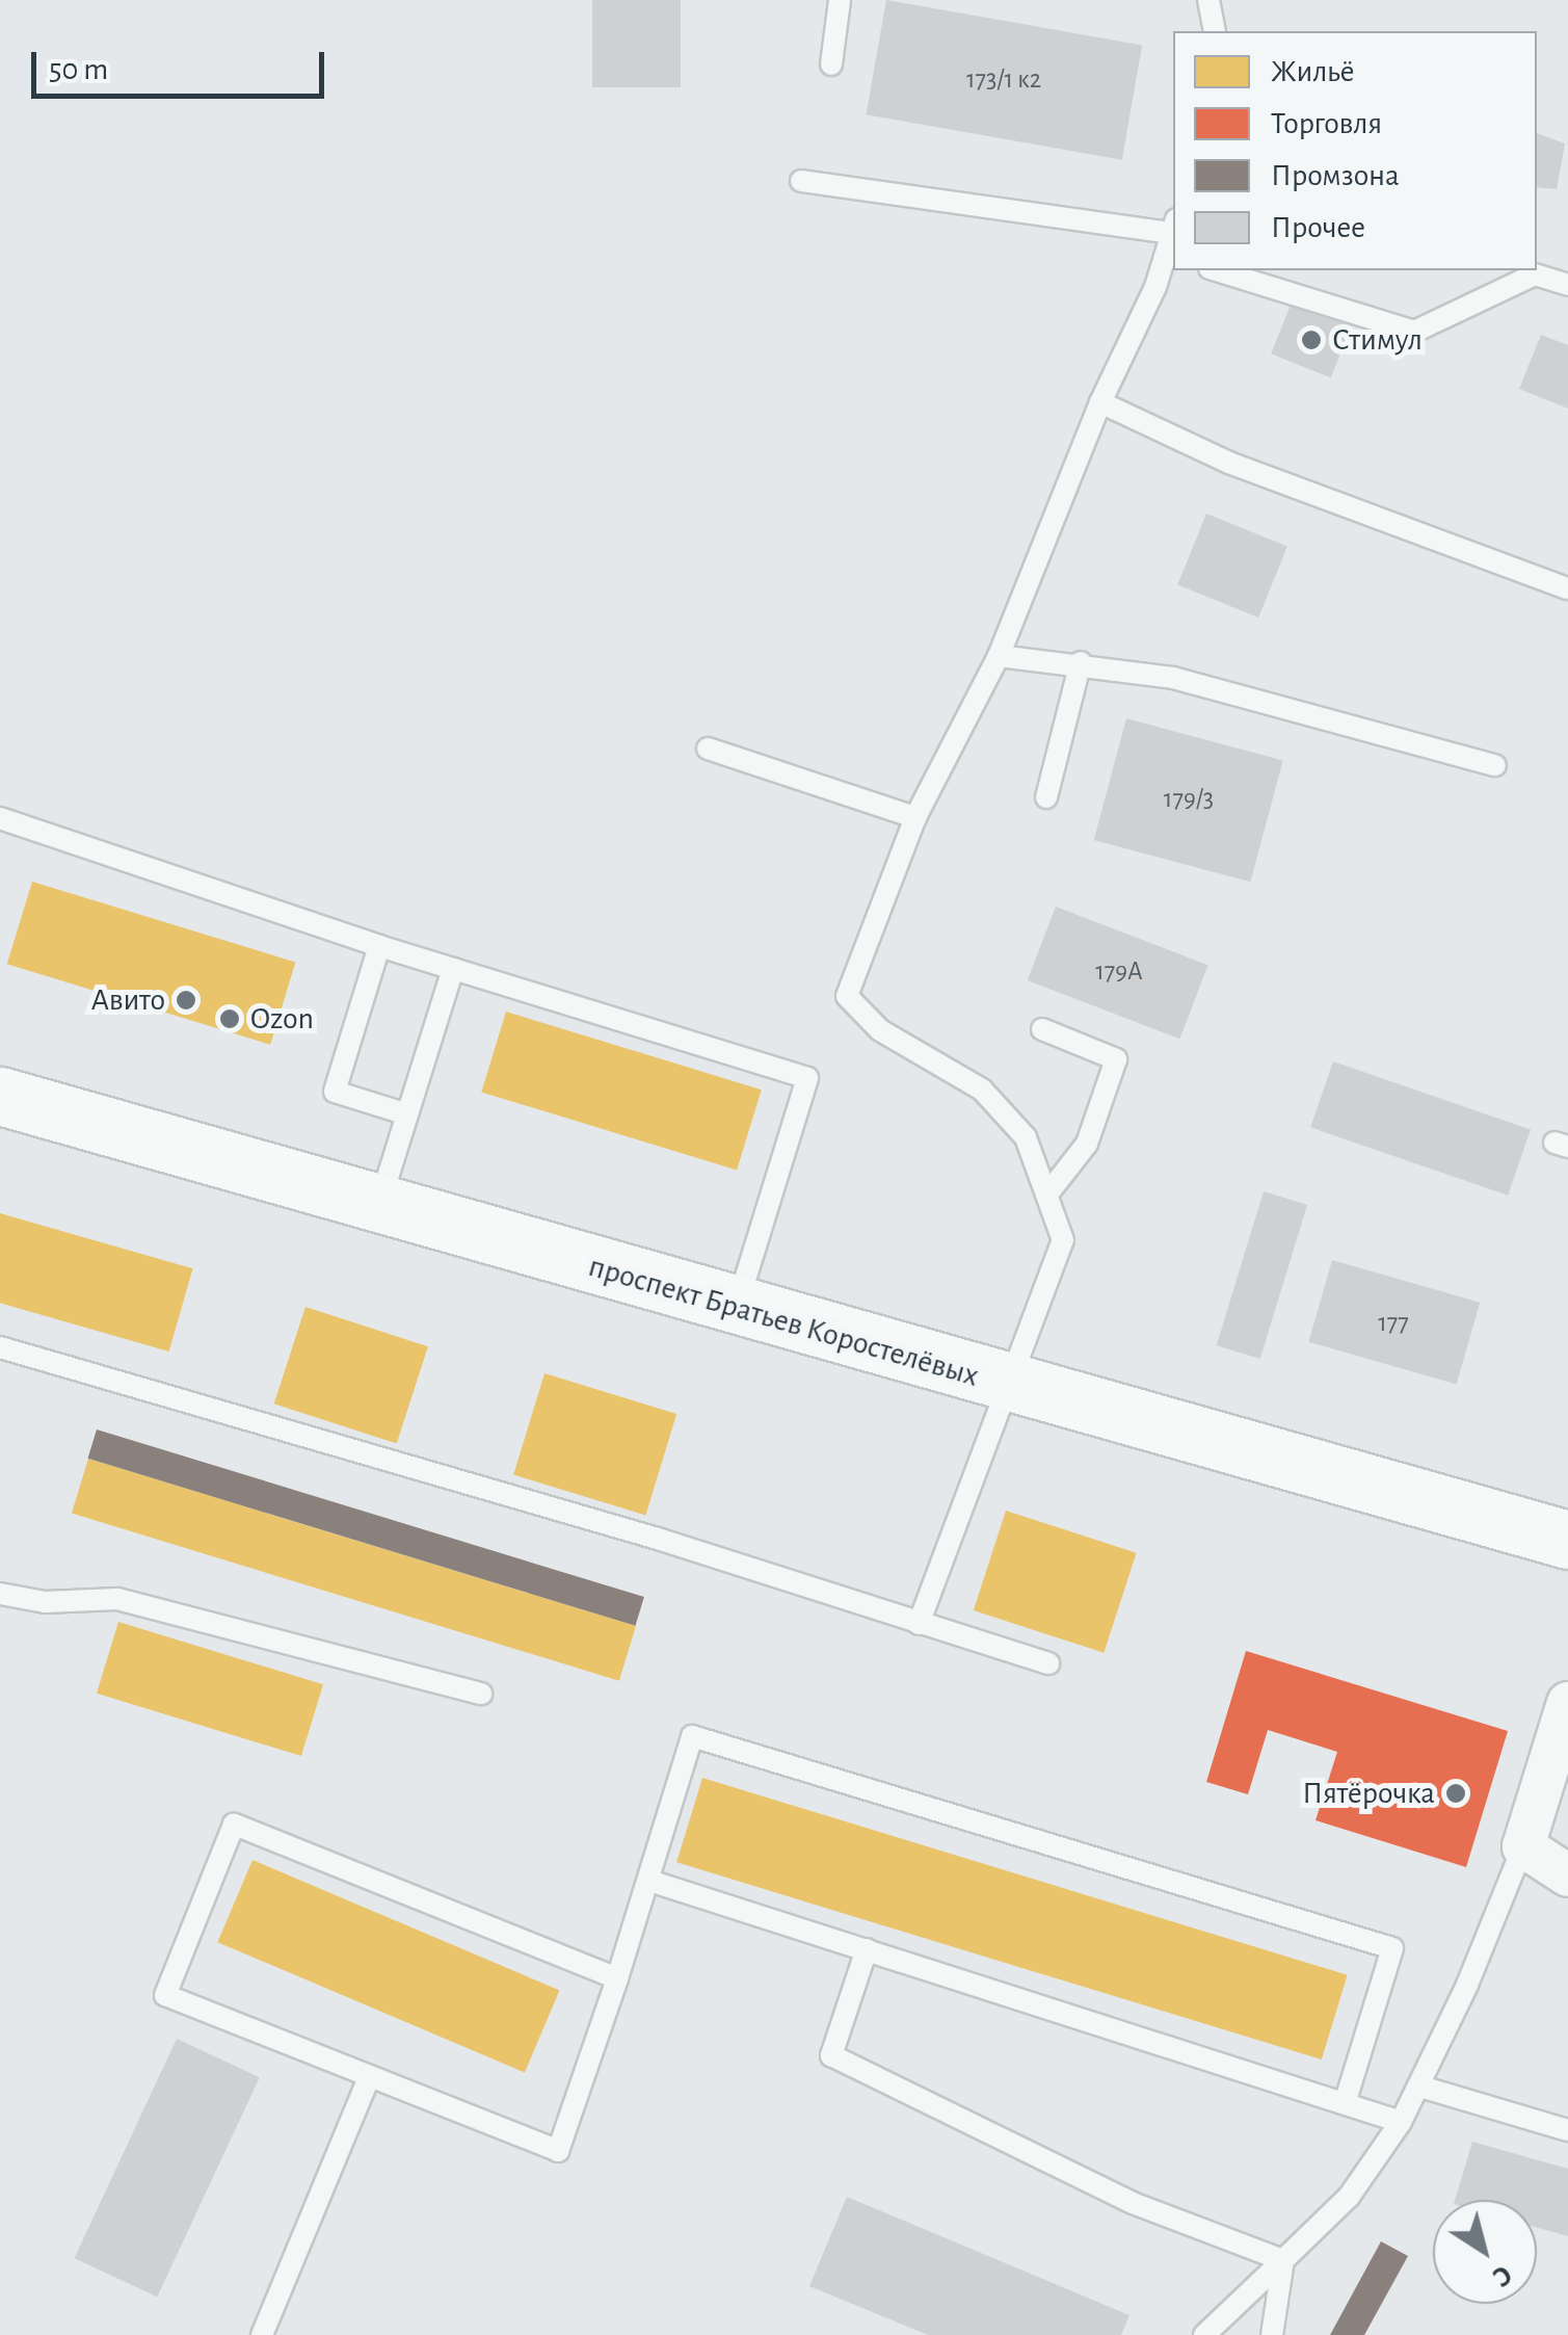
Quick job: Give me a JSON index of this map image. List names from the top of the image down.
{
  "streets": {
    "main road": ["проспект Братьев Коростелёвых"]
  },
  "places": [
    "Стимул",
    "Авито",
    "Ozon",
    "Пятёрочка"
  ],
  "house_numbers": [
    "173/1 к2",
    "179/3",
    "179А",
    "177"
  ],
  "legend": [
    "Жильё",
    "Торговля",
    "Промзона",
    "Прочее"
  ],
  "scale_bar": "50 m",
  "north": "bottom right"
}
